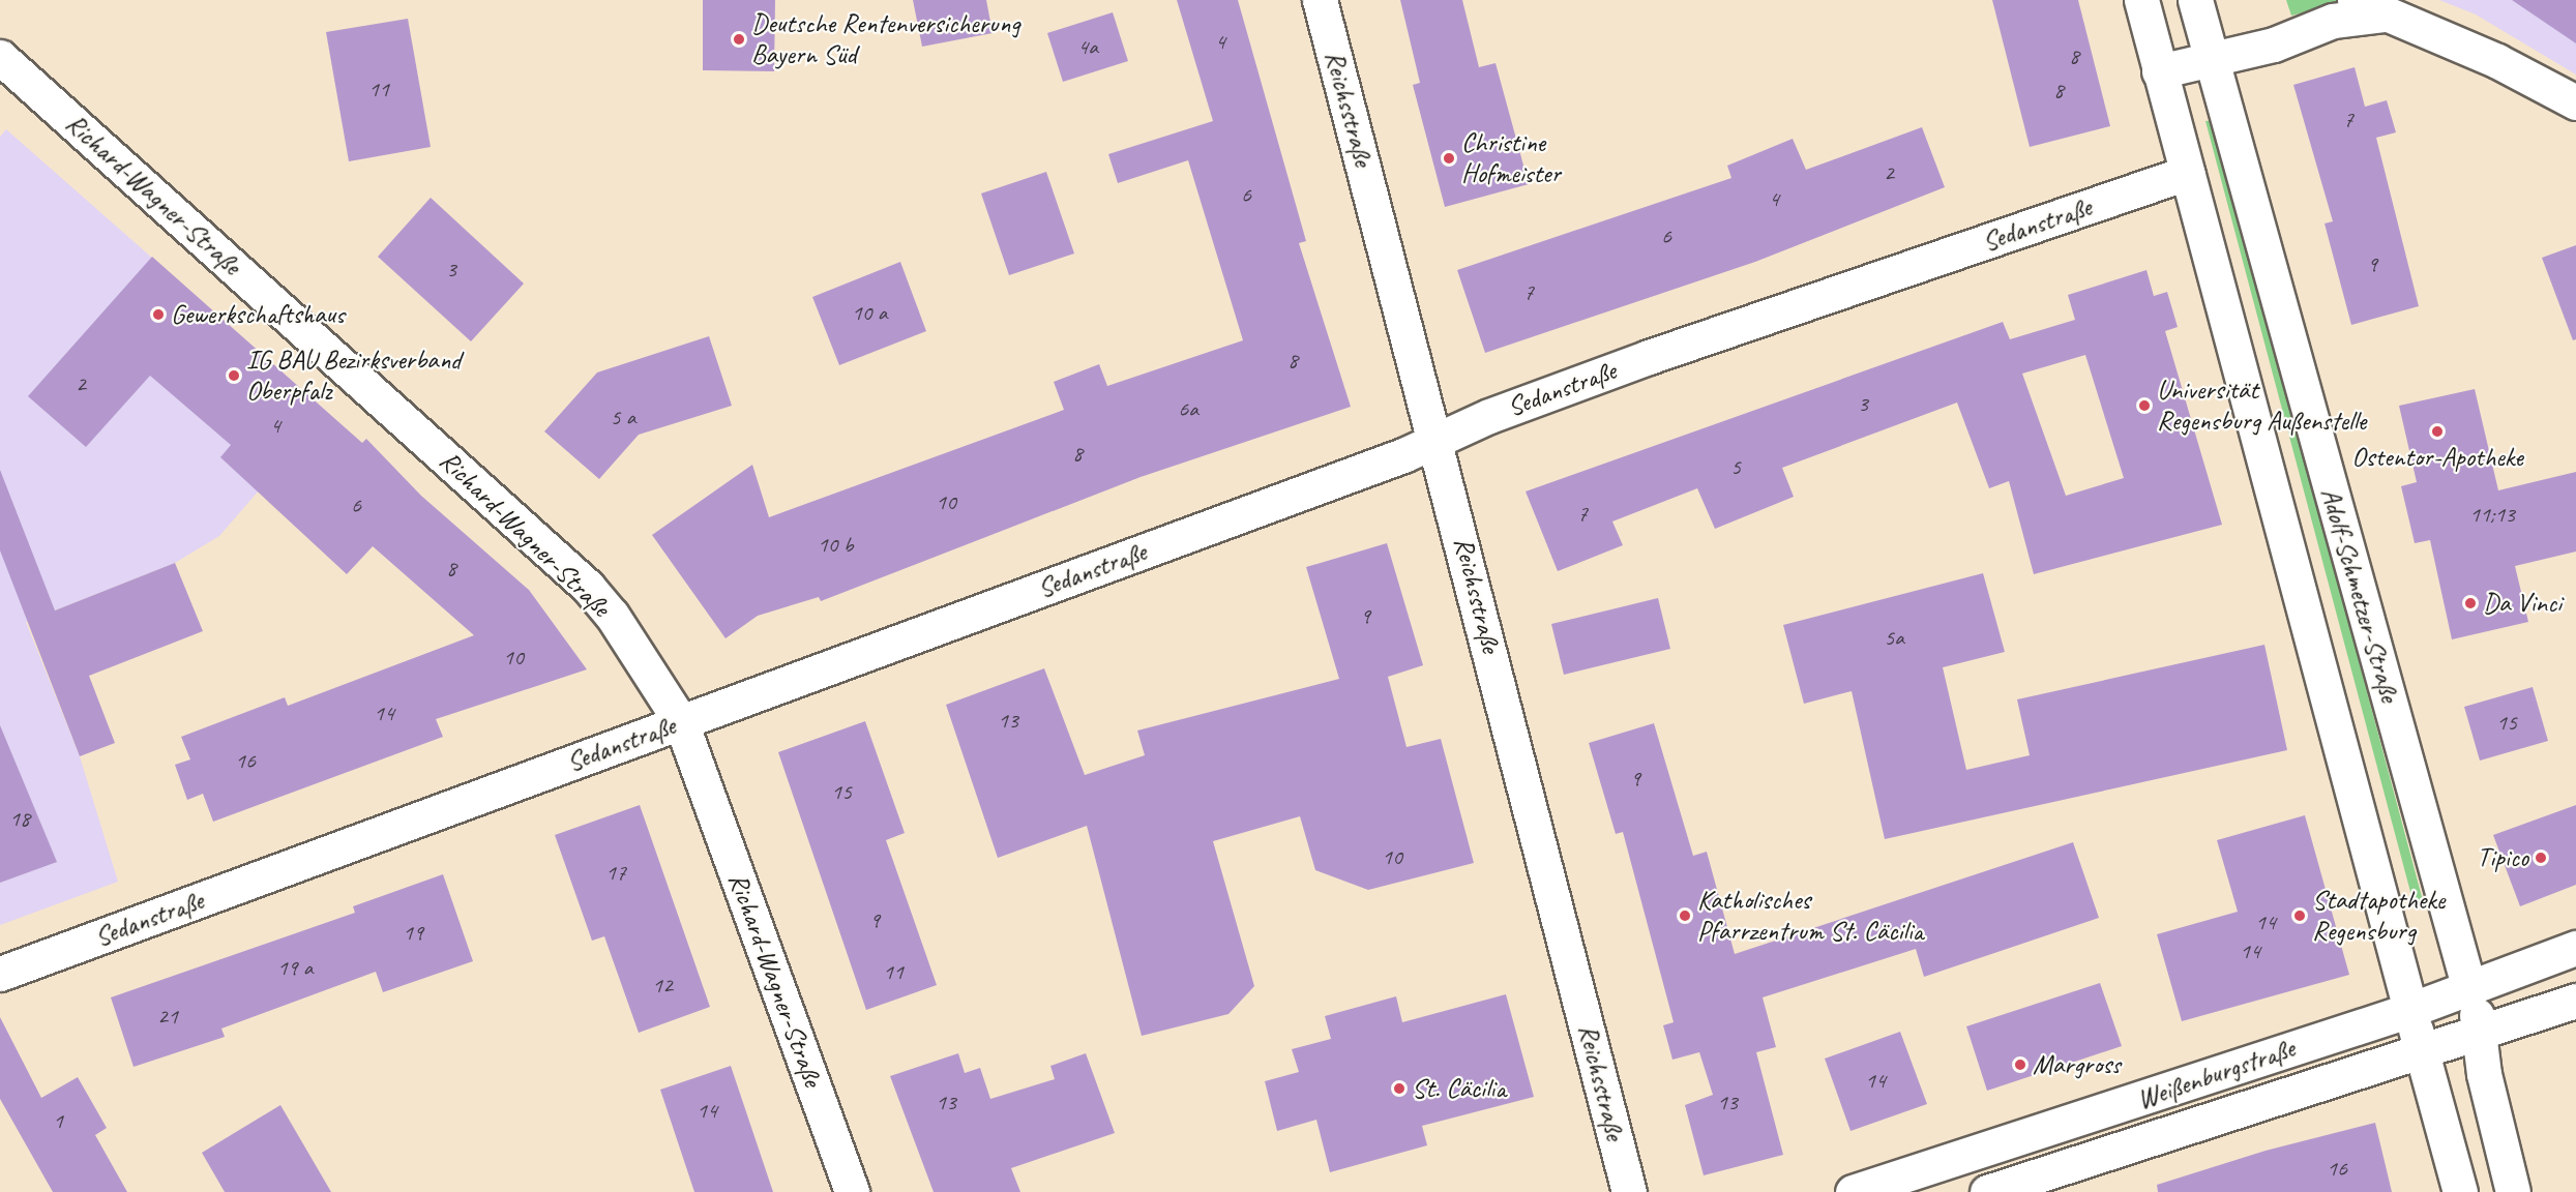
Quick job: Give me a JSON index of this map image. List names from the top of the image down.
{
  "streets": {
    "street": [
      "Reichsstraße",
      "Richard-Wagner-Straße",
      "Sedanstraße",
      "Adolf-Schmetzer-Straße",
      "Weißenburgstraße"
    ]
  },
  "crossings": [
    ["Reichsstraße", "Sedanstraße"],
    ["Richard-Wagner-Straße", "Sedanstraße"],
    ["Sedanstraße", "Adolf-Schmetzer-Straße"],
    ["Adolf-Schmetzer-Straße", "Weißenburgstraße"]
  ],
  "places": [
    "Deutsche Rentenversicherung Bayern Süd",
    "Christine Hofmeister",
    "Gewerkschaftshaus",
    "IG BAU Bezirksverband Oberpfalz",
    "Universität Regensburg Außenstelle",
    "Ostentor-Apotheke",
    "Da Vinci",
    "Tipico",
    "Katholisches Pfarrzentrum St. Cäcilia",
    "Stadtapotheke Regensburg",
    "Margross",
    "St. Cäcilia"
  ],
  "house_numbers": [
    "4",
    "4a",
    "8",
    "11",
    "8",
    "7",
    "2",
    "6",
    "4",
    "6",
    "9",
    "3",
    "7",
    "10 a",
    "8",
    "2",
    "3",
    "6a",
    "5 a",
    "4",
    "8",
    "5",
    "10",
    "6",
    "7",
    "11;13",
    "10 b",
    "8",
    "9",
    "5a",
    "10",
    "14",
    "13",
    "15",
    "16",
    "9",
    "15",
    "18",
    "10",
    "17",
    "9",
    "14",
    "19",
    "14",
    "19 a",
    "11",
    "12",
    "21",
    "14",
    "13",
    "13",
    "14",
    "1",
    "16"
  ]
}
